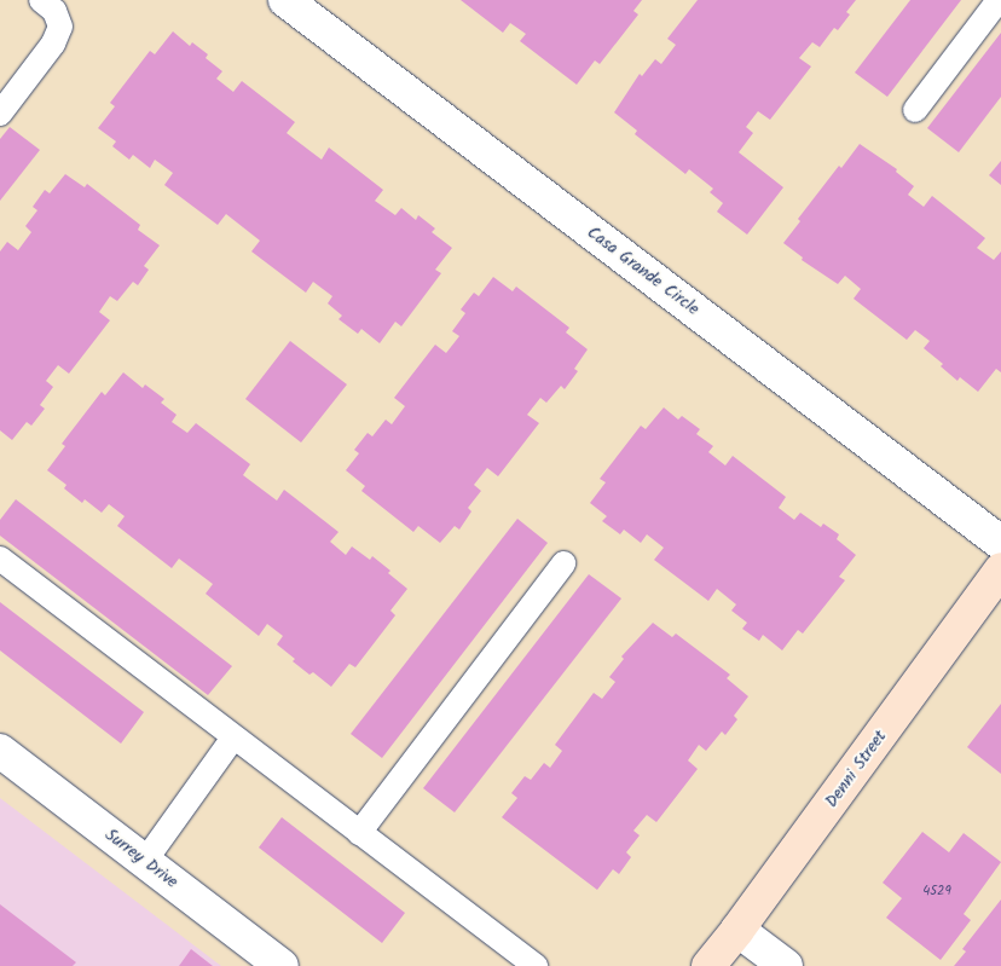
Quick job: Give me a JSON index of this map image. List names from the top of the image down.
{
  "streets": {
    "main road": ["Denni Street"],
    "street": ["Casa Grande Circle", "Surrey Drive"]
  },
  "house_numbers": ["4529"]
}
